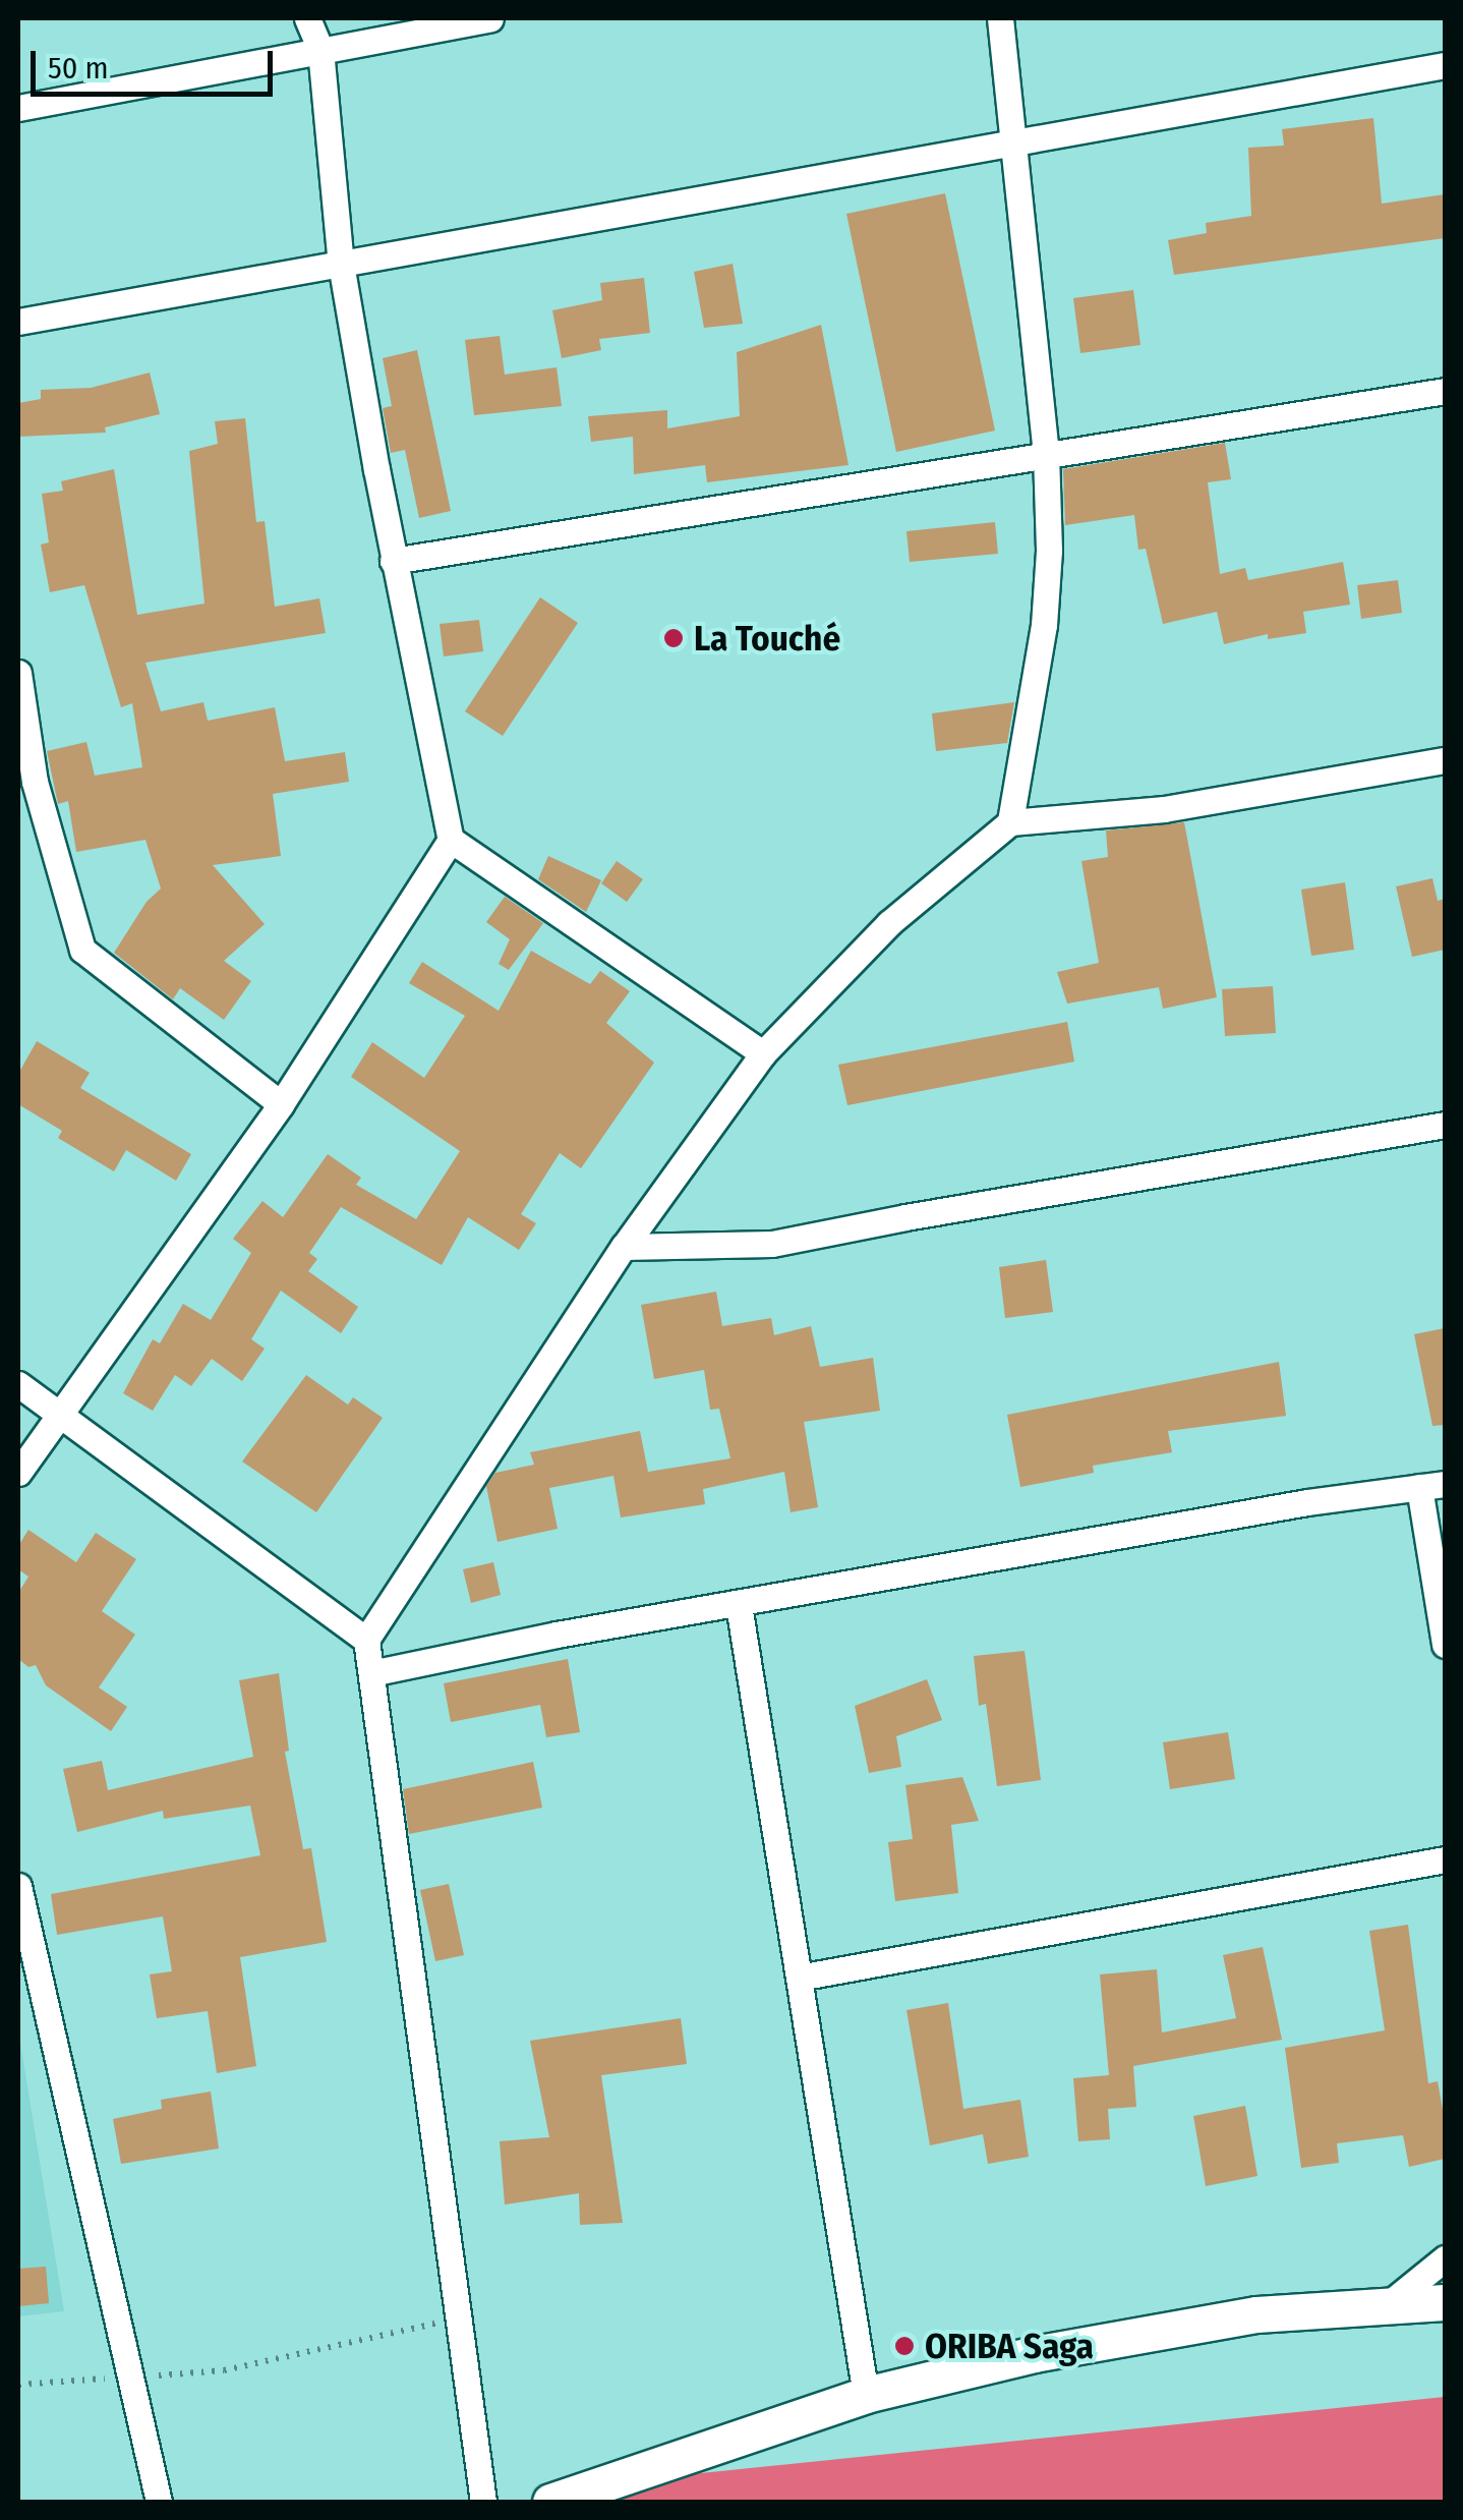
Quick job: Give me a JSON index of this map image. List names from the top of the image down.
{
  "places": ["La Touché", "ORIBA Saga"],
  "scale_bar": "50 m"
}
